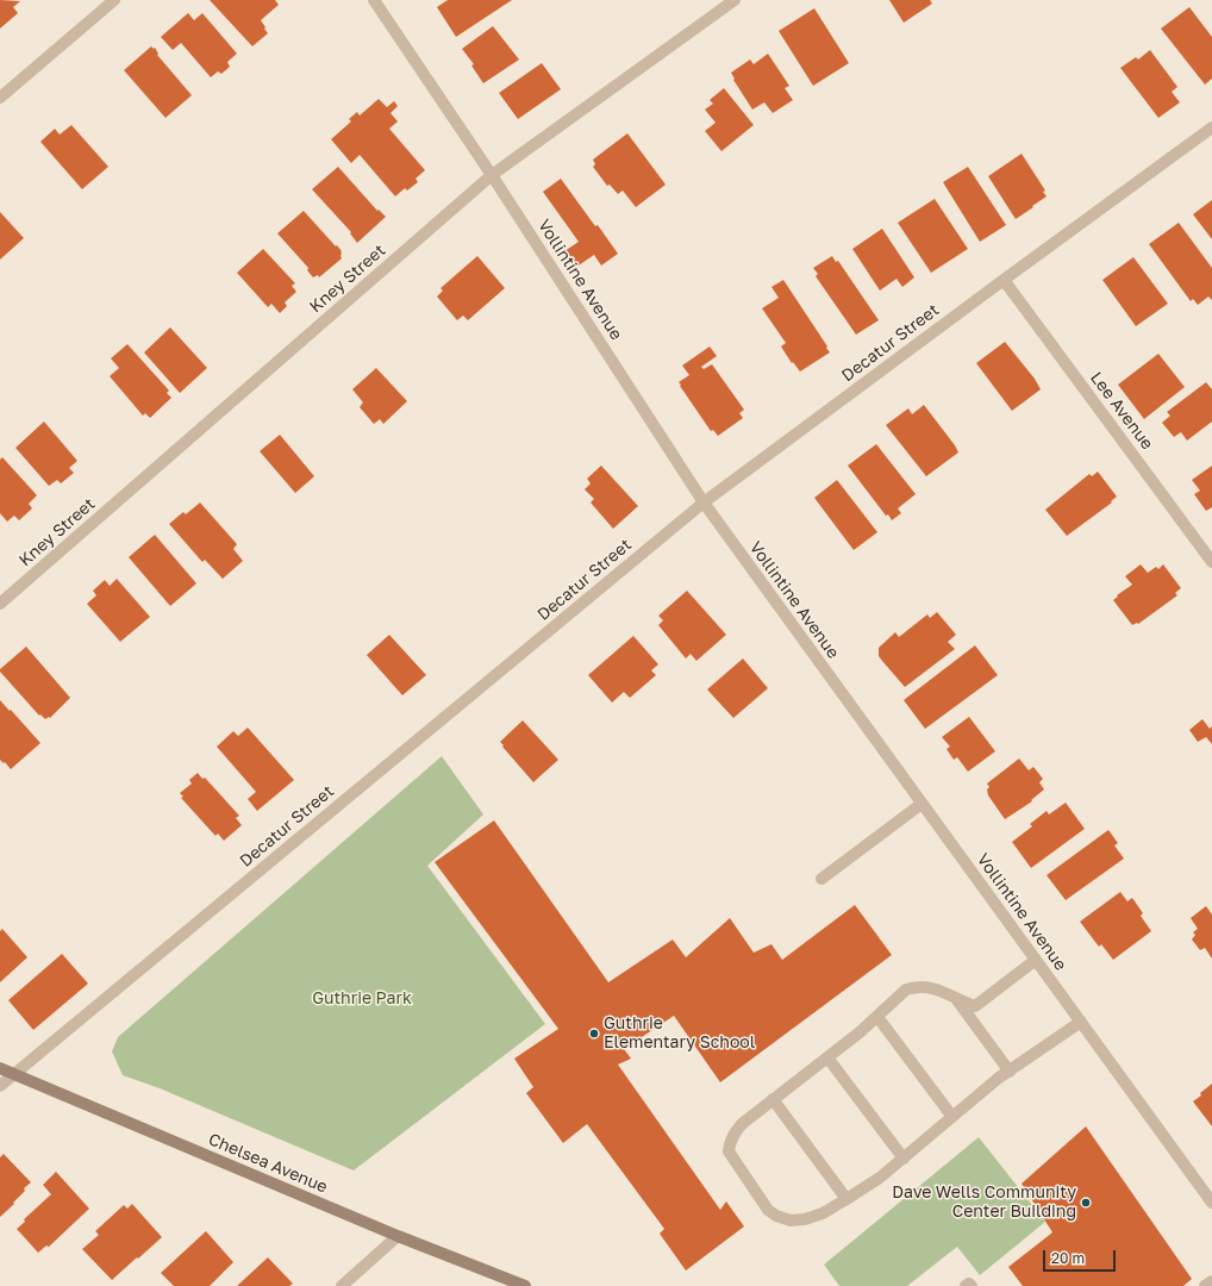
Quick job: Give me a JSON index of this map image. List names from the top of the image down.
{
  "streets": {
    "main road": ["Chelsea Avenue"],
    "street": [
      "Kney Street",
      "Vollintine Avenue",
      "Decatur Street",
      "Lee Avenue"
    ]
  },
  "crossings": [
    ["Kney Street", "Vollintine Avenue"],
    ["Vollintine Avenue", "Decatur Street"],
    ["Decatur Street", "Lee Avenue"],
    ["Decatur Street", "Chelsea Avenue"]
  ],
  "parks": ["Guthrie Park"],
  "places": ["Guthrie Elementary School", "Dave Wells Community Center Building"],
  "scale_bar": "20 m"
}
